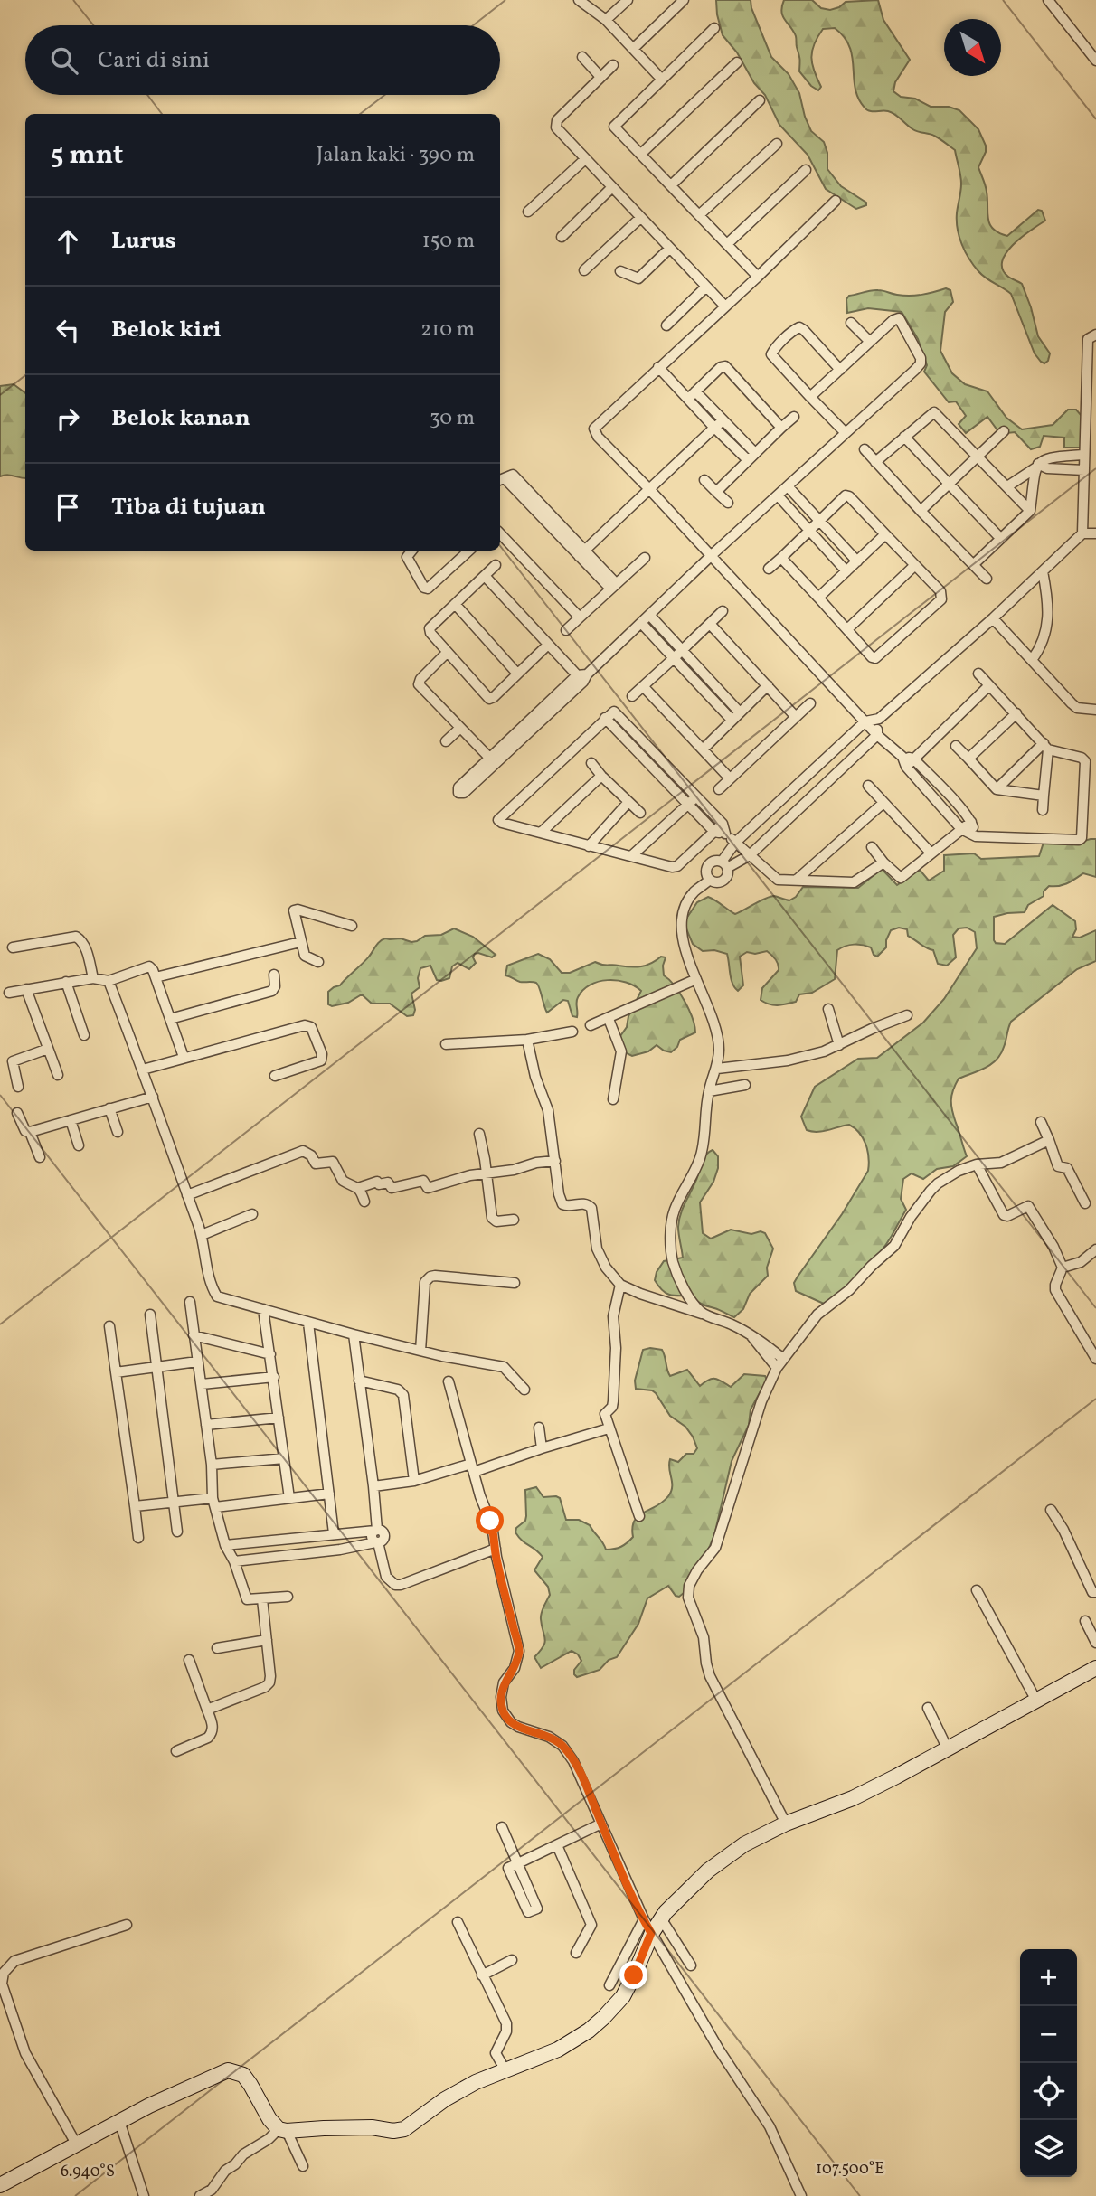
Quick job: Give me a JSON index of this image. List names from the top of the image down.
{
  "north": "bottom right",
  "page": {
    "search": "Cari di sini",
    "heading": ["5 mnt", "Jalan kaki · 390 m"],
    "list": [
      ["Lurus", "150 m"],
      ["Belok kiri", "210 m"],
      ["Belok kanan", "30 m"],
      "Tiba di tujuan"
    ],
    "map_buttons": ["+", "−"]
  },
  "coordinates": ["107.500°E", "6.940°S"]
}
